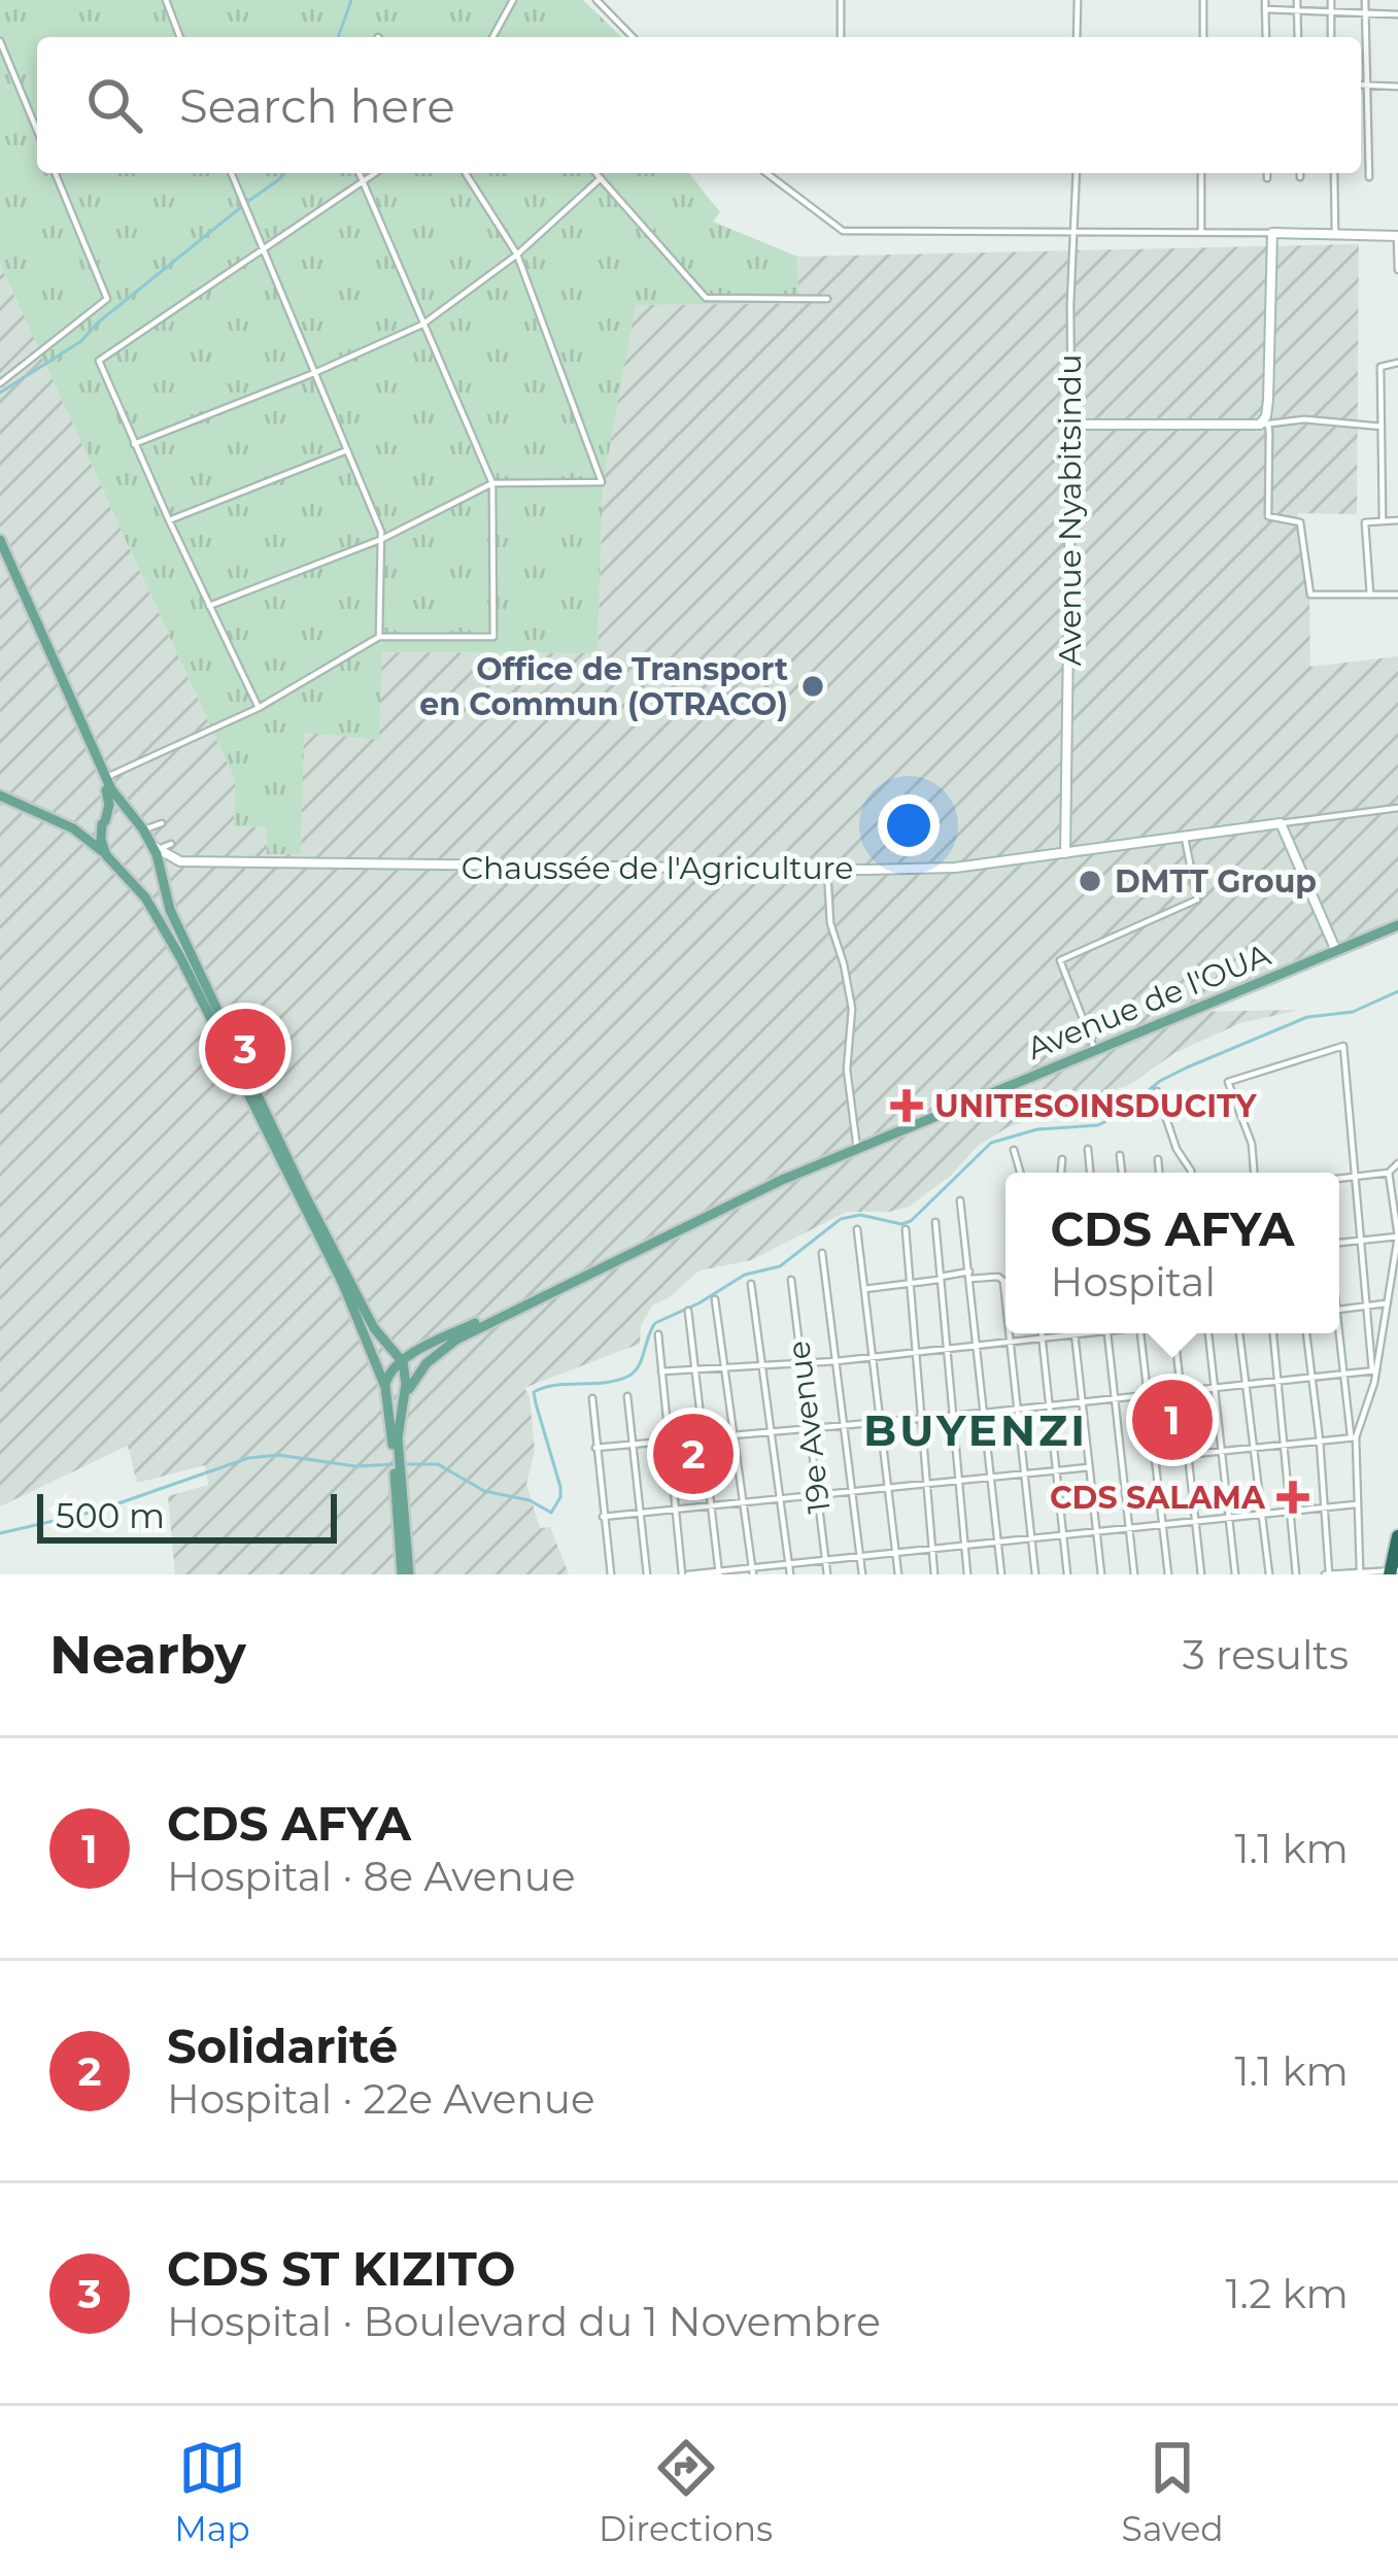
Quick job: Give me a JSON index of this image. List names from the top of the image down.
{
  "streets": {
    "main road": ["Avenue de l'OUA"],
    "street": ["Avenue Nyabitsindu", "Chaussée de l'Agriculture", "19e Avenue"]
  },
  "crossings": [
    ["Avenue Nyabitsindu", "Chaussée de l'Agriculture"]
  ],
  "districts": ["BUYENZI"],
  "places": {
    "other": ["Office de Transport en Commun (OTRACO)", "DMTT Group"],
    "health": ["UNITESOINSDUCITY", "CDS SALAMA"]
  },
  "scale_bar": "500 m",
  "page": {
    "search": "Search here",
    "pins": ["3", "1", "2"],
    "popup": ["CDS AFYA", "Hospital"],
    "scale": "500 m",
    "heading": ["Nearby", "3 results"],
    "list": [
      {
        "mark": "1",
        "name": "CDS AFYA",
        "note": "Hospital · 8e Avenue",
        "value": "1.1 km"
      },
      {
        "mark": "2",
        "name": "Solidarité",
        "note": "Hospital · 22e Avenue",
        "value": "1.1 km"
      },
      {
        "mark": "3",
        "name": "CDS ST KIZITO",
        "note": "Hospital · Boulevard du 1 Novembre",
        "value": "1.2 km"
      }
    ],
    "nav": ["Map", "Directions", "Saved"]
  }
}
